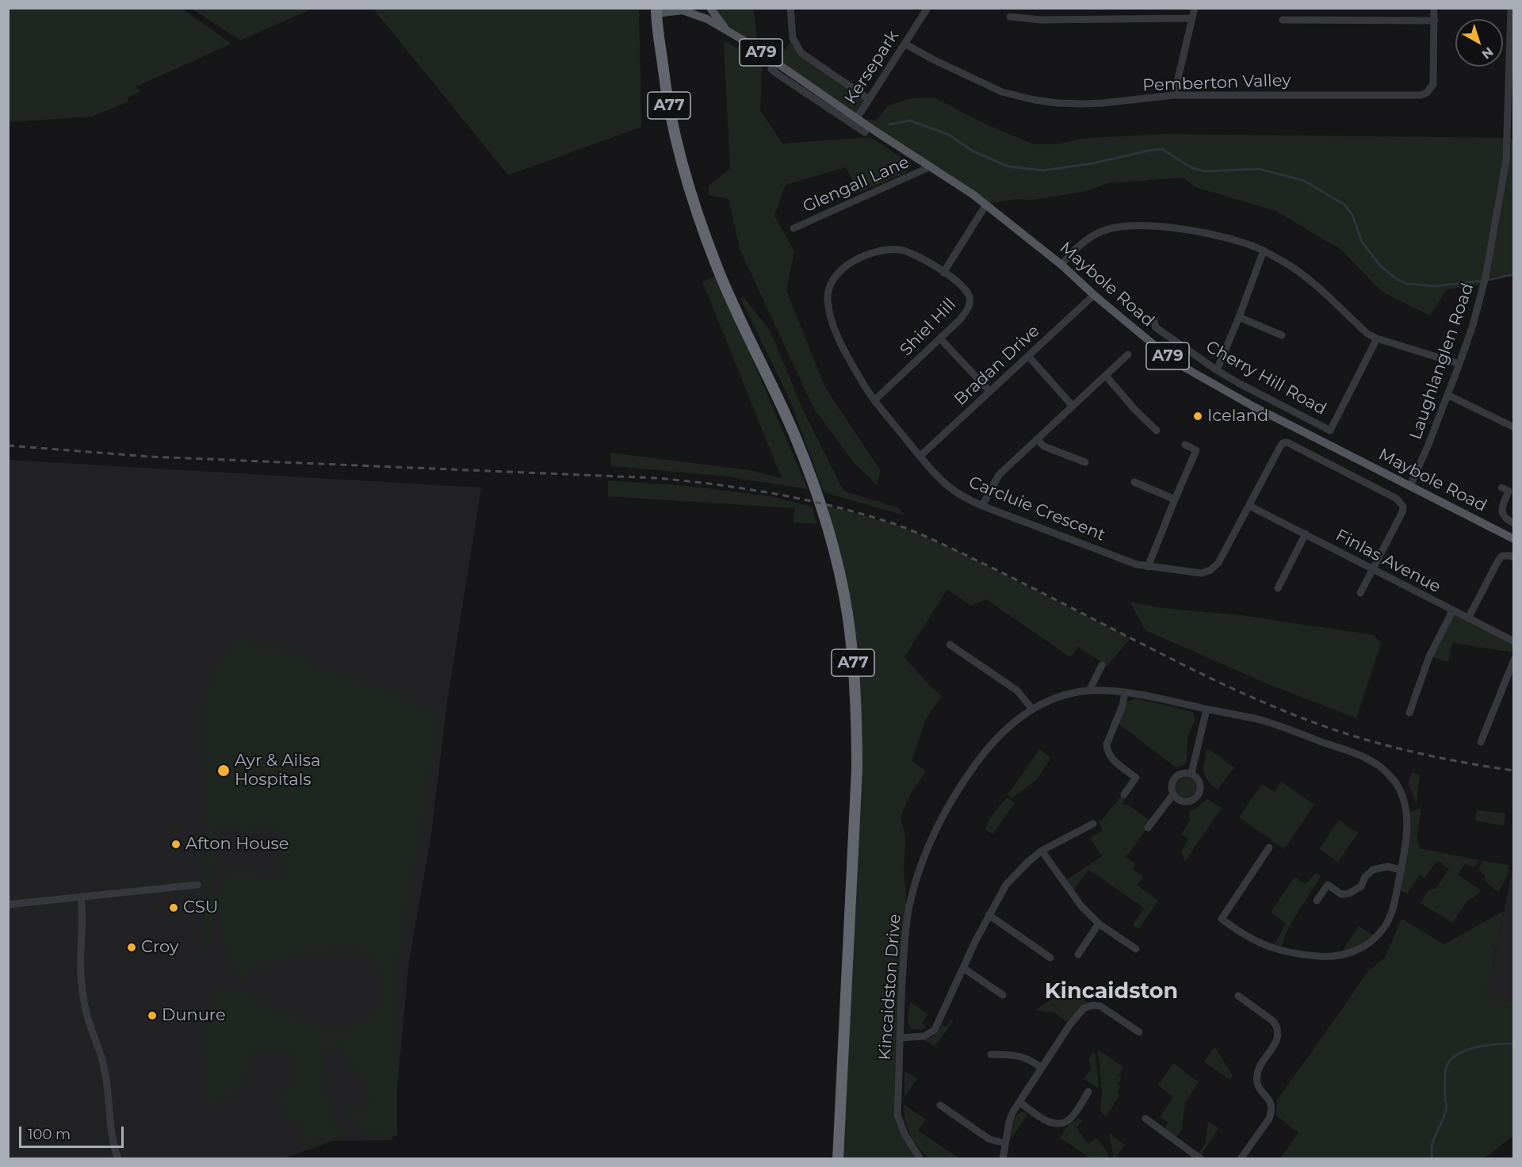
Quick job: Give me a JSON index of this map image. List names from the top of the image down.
{
  "streets": {
    "highway": ["A77"],
    "main road": ["A79", "Maybole Road"],
    "street": [
      "Kersepark",
      "Pemberton Valley",
      "Glengall Lane",
      "Shiel Hill",
      "Laughlanglen Road",
      "Bradan Drive",
      "Cherry Hill Road",
      "Carcluie Crescent",
      "Finlas Avenue",
      "Kincaidston Drive"
    ]
  },
  "crossings": [
    ["Kersepark", "Pemberton Valley"],
    ["Kersepark", "Maybole Road"],
    ["A77", "Maybole Road"],
    ["Glengall Lane", "Maybole Road"],
    ["Maybole Road", "Laughlanglen Road"],
    ["Maybole Road", "Bradan Drive"],
    ["Shiel Hill", "Carcluie Crescent"],
    ["Bradan Drive", "Carcluie Crescent"],
    ["Carcluie Crescent", "Finlas Avenue"]
  ],
  "districts": ["Kincaidston"],
  "places": [
    "Iceland",
    "Ayr & Ailsa Hospitals",
    "Afton House",
    "CSU",
    "Croy",
    "Dunure"
  ],
  "scale_bar": "100 m",
  "north": "bottom right"
}
